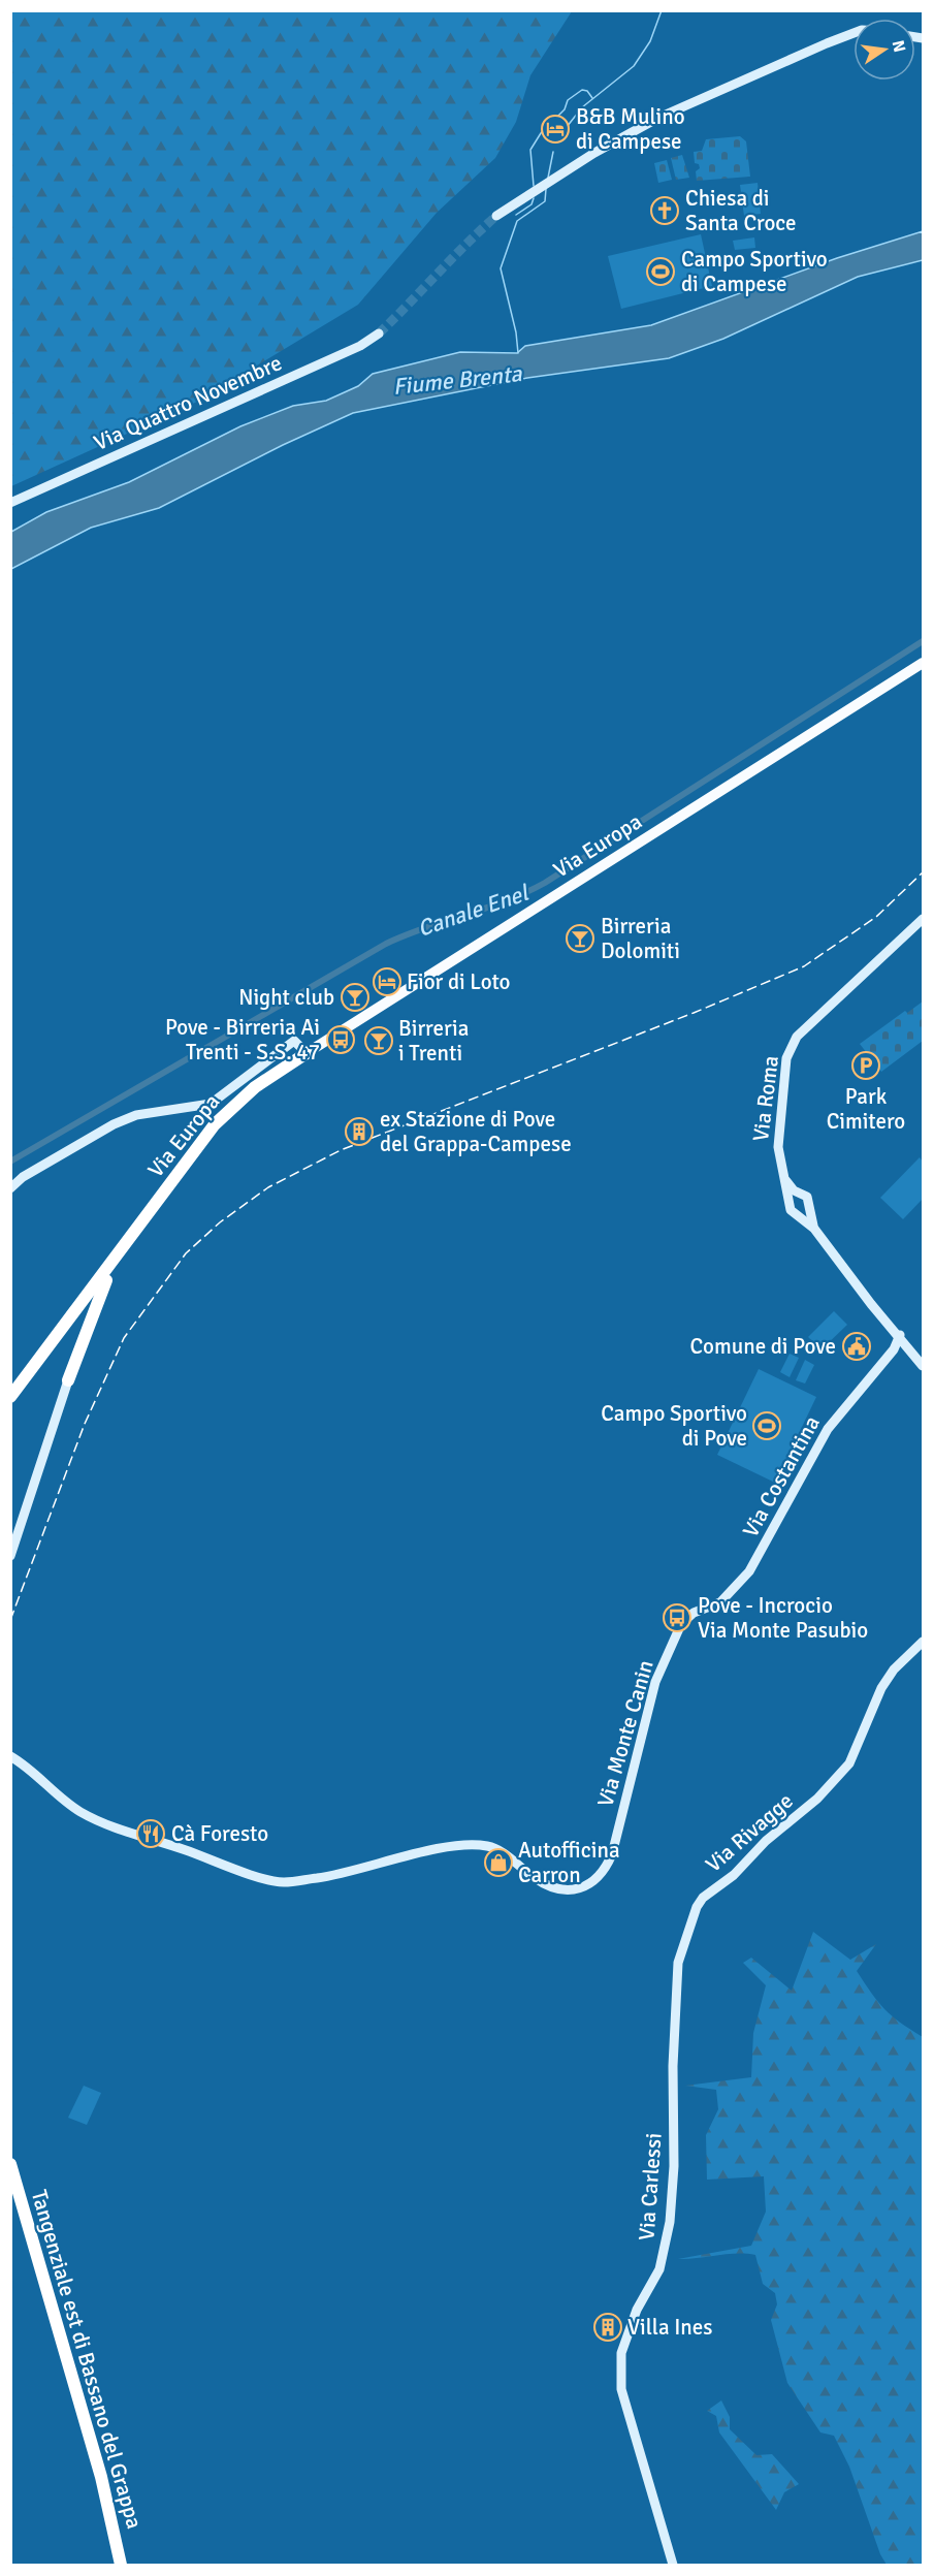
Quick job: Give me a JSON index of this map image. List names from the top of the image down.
{
  "streets": {
    "highway": ["Via Europa", "Tangenziale est di Bassano del Grappa"],
    "street": [
      "Via Quattro Novembre",
      "Via Roma",
      "Via Costantina",
      "Via Monte Canin",
      "Via Rivagge",
      "Via Carlessi"
    ]
  },
  "crossings": [
    ["Via Roma", "Via Costantina"],
    ["Via Costantina", "Via Monte Canin"],
    ["Via Rivagge", "Via Carlessi"]
  ],
  "water": ["Fiume Brenta", "Canale Enel"],
  "places": {
    "hotel": ["B&B Mulino di Campese", "Fior di Loto"],
    "church": ["Chiesa di Santa Croce"],
    "sports": ["Campo Sportivo di Campese", "Campo Sportivo di Pove"],
    "bar": ["Birreria Dolomiti", "Night club", "Birreria i Trenti"],
    "bus stop": ["Pove - Birreria Ai Trenti - S.S. 47", "Pove - Incrocio Via Monte Pasubio"],
    "parking": ["Park Cimitero"],
    "building": ["ex Stazione di Pove del Grappa-Campese", "Villa Ines"],
    "public building": ["Comune di Pove"],
    "restaurant": ["Cà Foresto"],
    "shop": ["Autofficina Carron"]
  },
  "north": "right"
}
